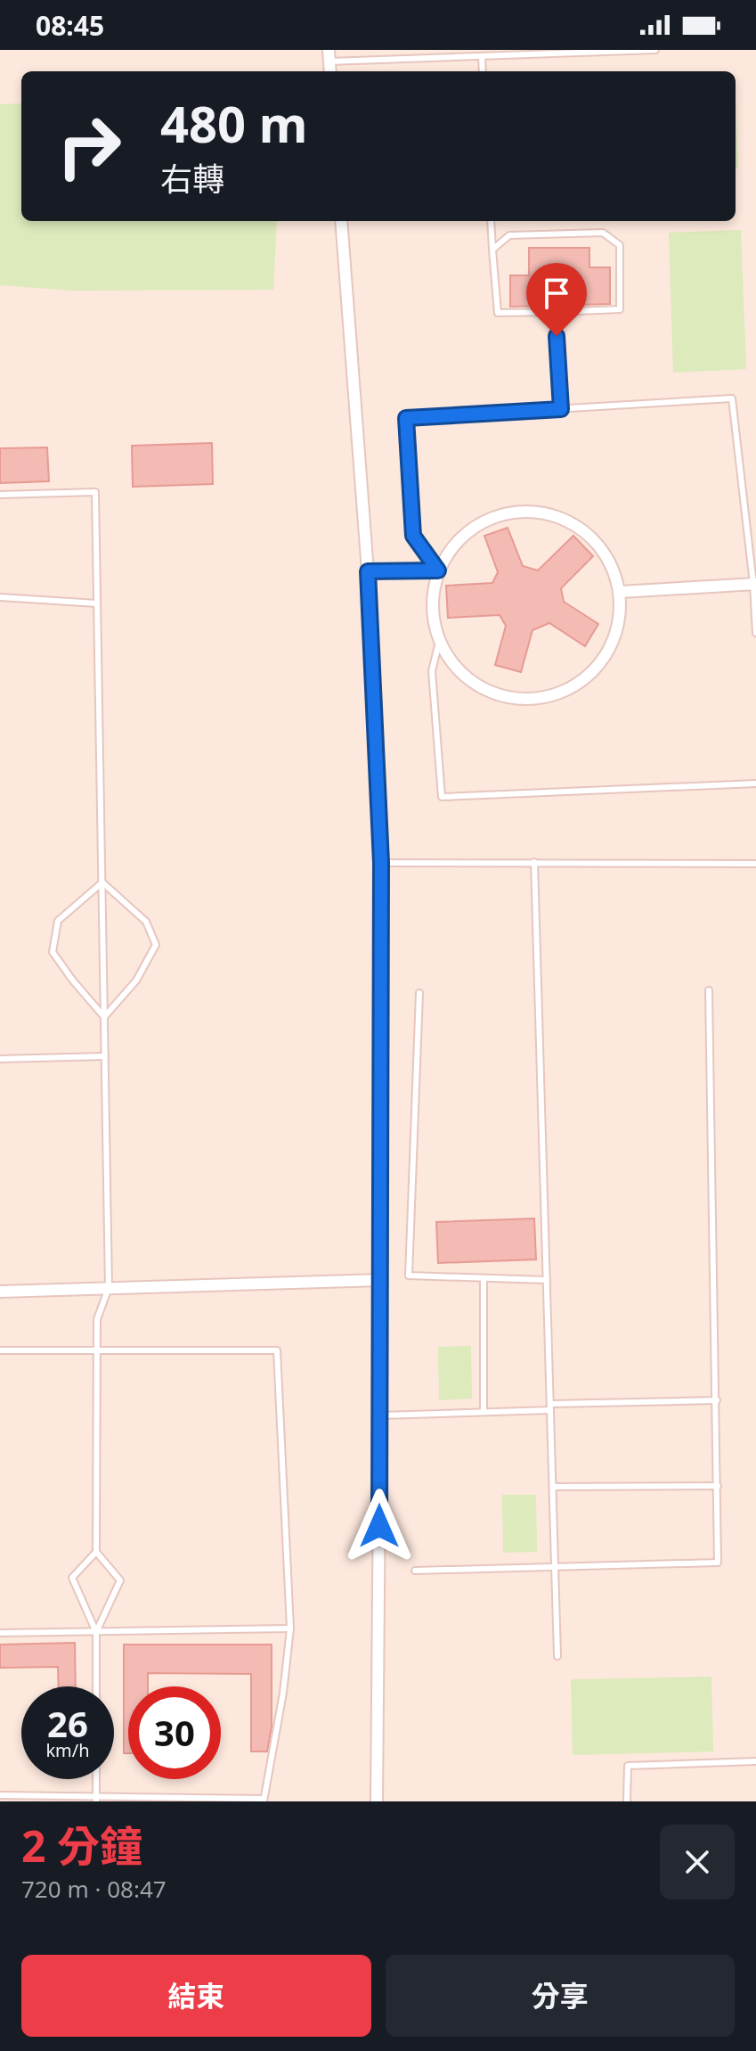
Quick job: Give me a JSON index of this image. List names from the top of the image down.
{
  "page": {
    "status": "08:45",
    "turn": ["480 m", "右轉"],
    "speed": "26 km/h",
    "limit": "30",
    "heading": ["2 分鐘", "720 m · 08:47"],
    "buttons": ["結束", "分享"]
  }
}
